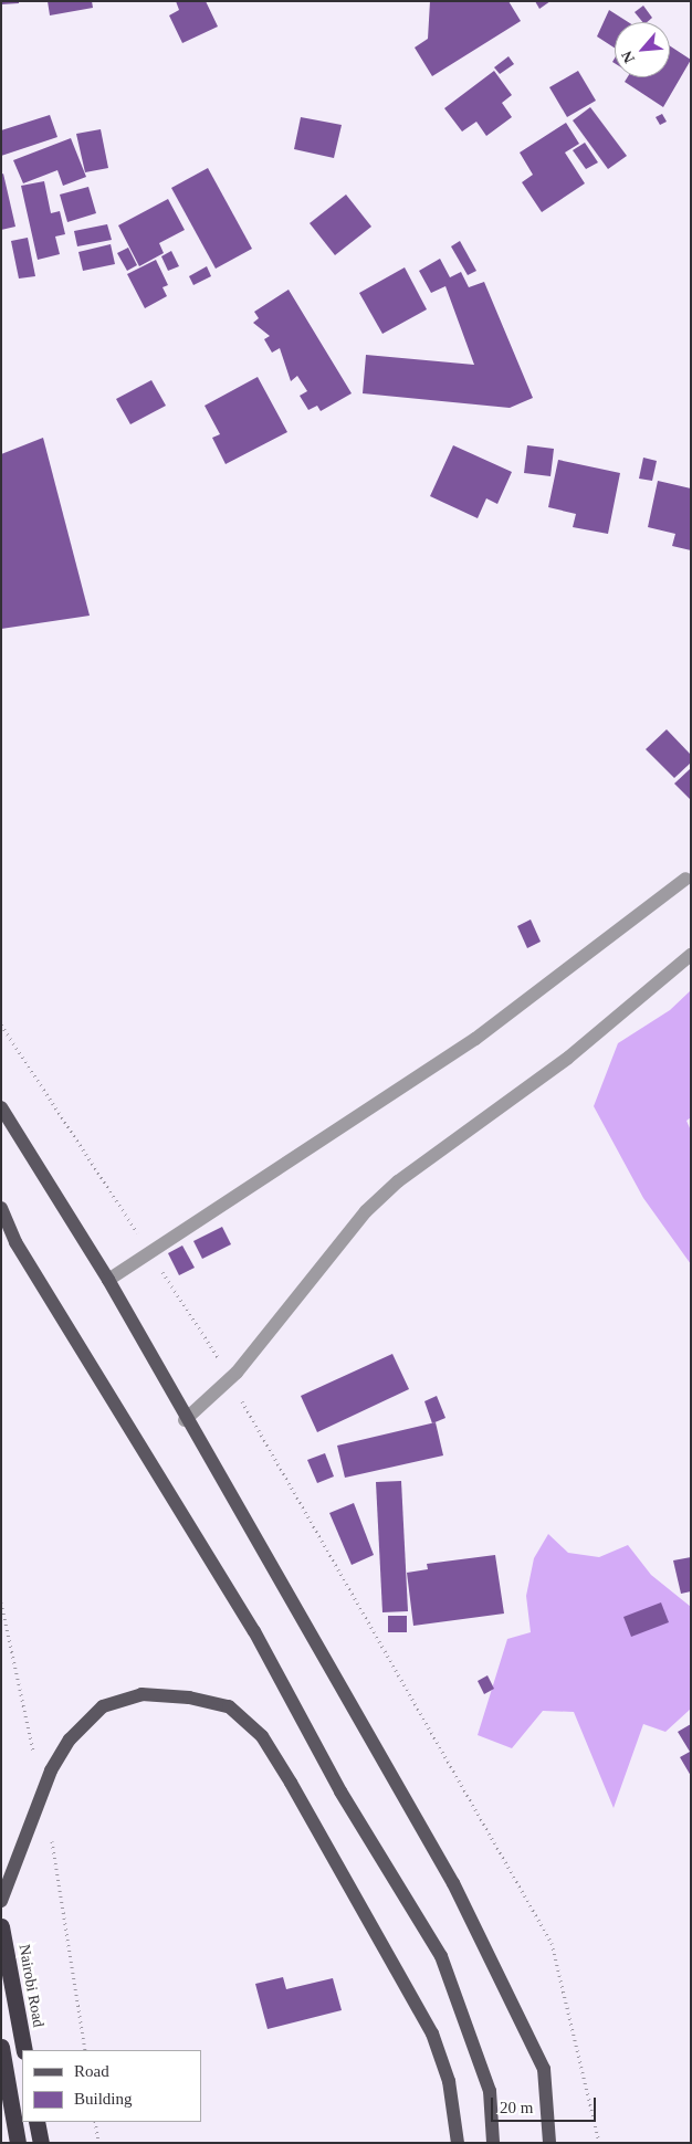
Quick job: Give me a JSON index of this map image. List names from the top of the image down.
{
  "streets": {
    "highway": ["Nairobi Road"]
  },
  "legend": ["Road", "Building"],
  "scale_bar": "20 m",
  "north": "bottom left"
}
